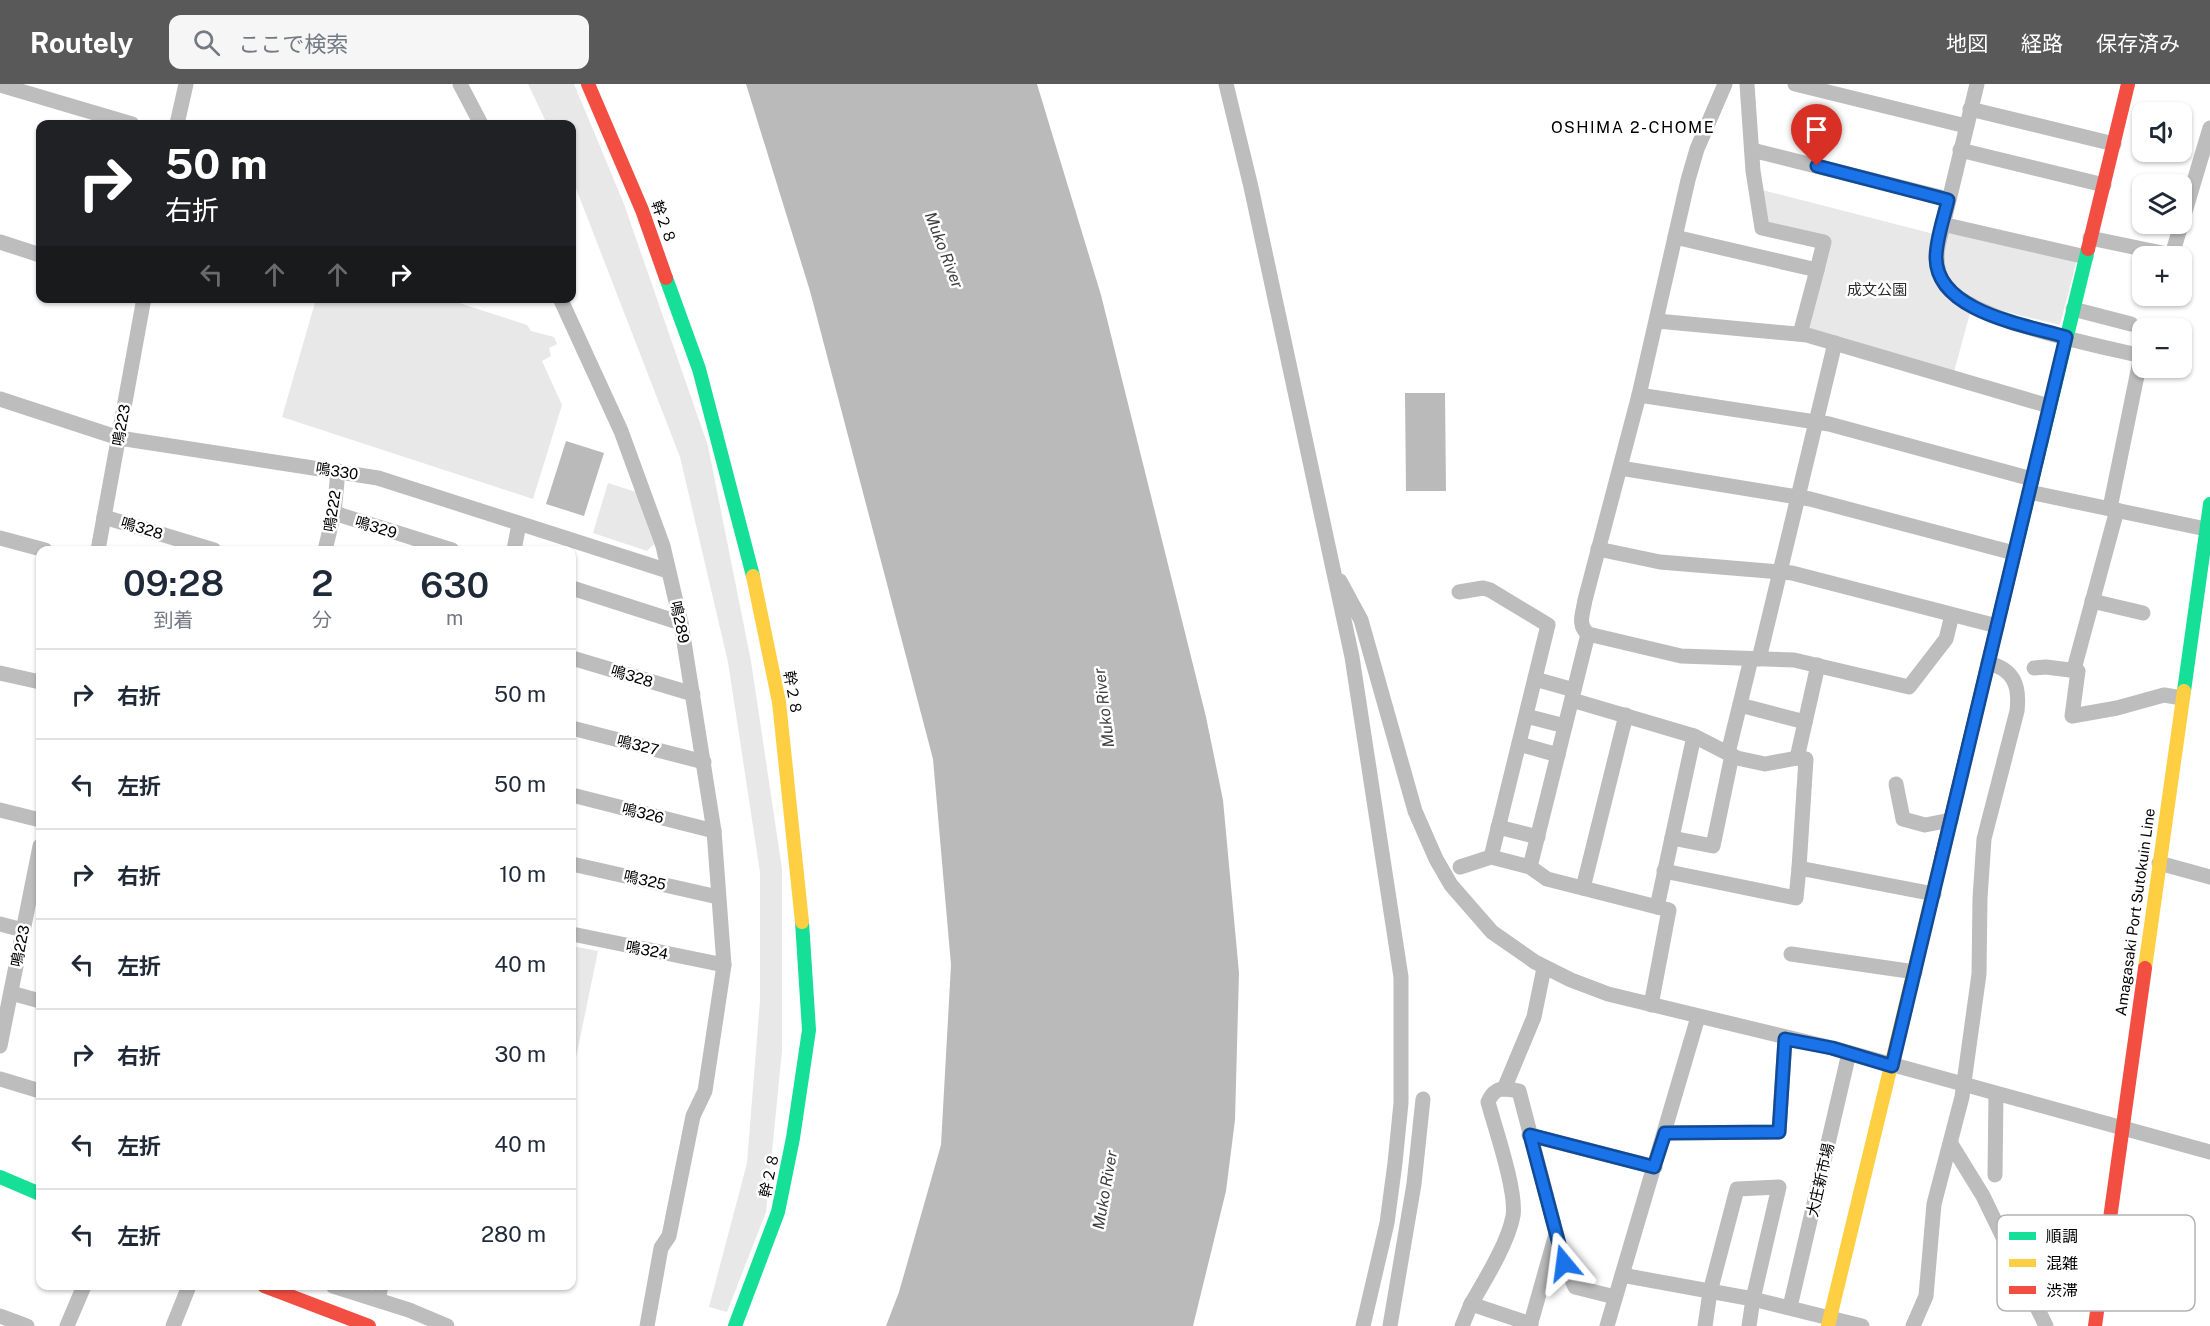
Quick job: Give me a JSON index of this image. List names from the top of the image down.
{
  "streets": {
    "street": [
      "幹２８",
      "鳴223",
      "鳴330",
      "鳴222",
      "鳴329",
      "鳴328",
      "鳴289",
      "鳴327",
      "鳴326",
      "鳴325",
      "Amagasaki Port Sutokuin Line",
      "鳴324",
      "大庄新市場"
    ]
  },
  "crossings": [
    ["鳴223", "鳴330"],
    ["鳴223", "鳴328"],
    ["鳴330", "鳴222"],
    ["鳴330", "鳴289"],
    ["鳴222", "鳴329"],
    ["鳴328", "鳴289"],
    ["鳴289", "鳴327"],
    ["鳴289", "鳴326"],
    ["鳴289", "鳴325"],
    ["鳴289", "鳴324"]
  ],
  "districts": ["OSHIMA 2-CHOME"],
  "water": ["Muko River"],
  "parks": ["成文公園"],
  "legend": ["順調", "混雑", "渋滞"],
  "page": {
    "header": "Routely",
    "search": "ここで検索",
    "nav": ["地図", "経路", "保存済み"],
    "map_buttons": ["+", "−"],
    "turn": ["50 m", "右折"],
    "eta": [
      "09:28",
      "到着",
      "2",
      "分",
      "630",
      "m"
    ],
    "list": [
      {
        "name": "右折",
        "value": "50 m"
      },
      {
        "name": "左折",
        "value": "50 m"
      },
      {
        "name": "右折",
        "value": "10 m"
      },
      {
        "name": "左折",
        "value": "40 m"
      },
      {
        "name": "右折",
        "value": "30 m"
      },
      {
        "name": "左折",
        "value": "40 m"
      },
      {
        "name": "左折",
        "value": "280 m"
      }
    ]
  }
}
